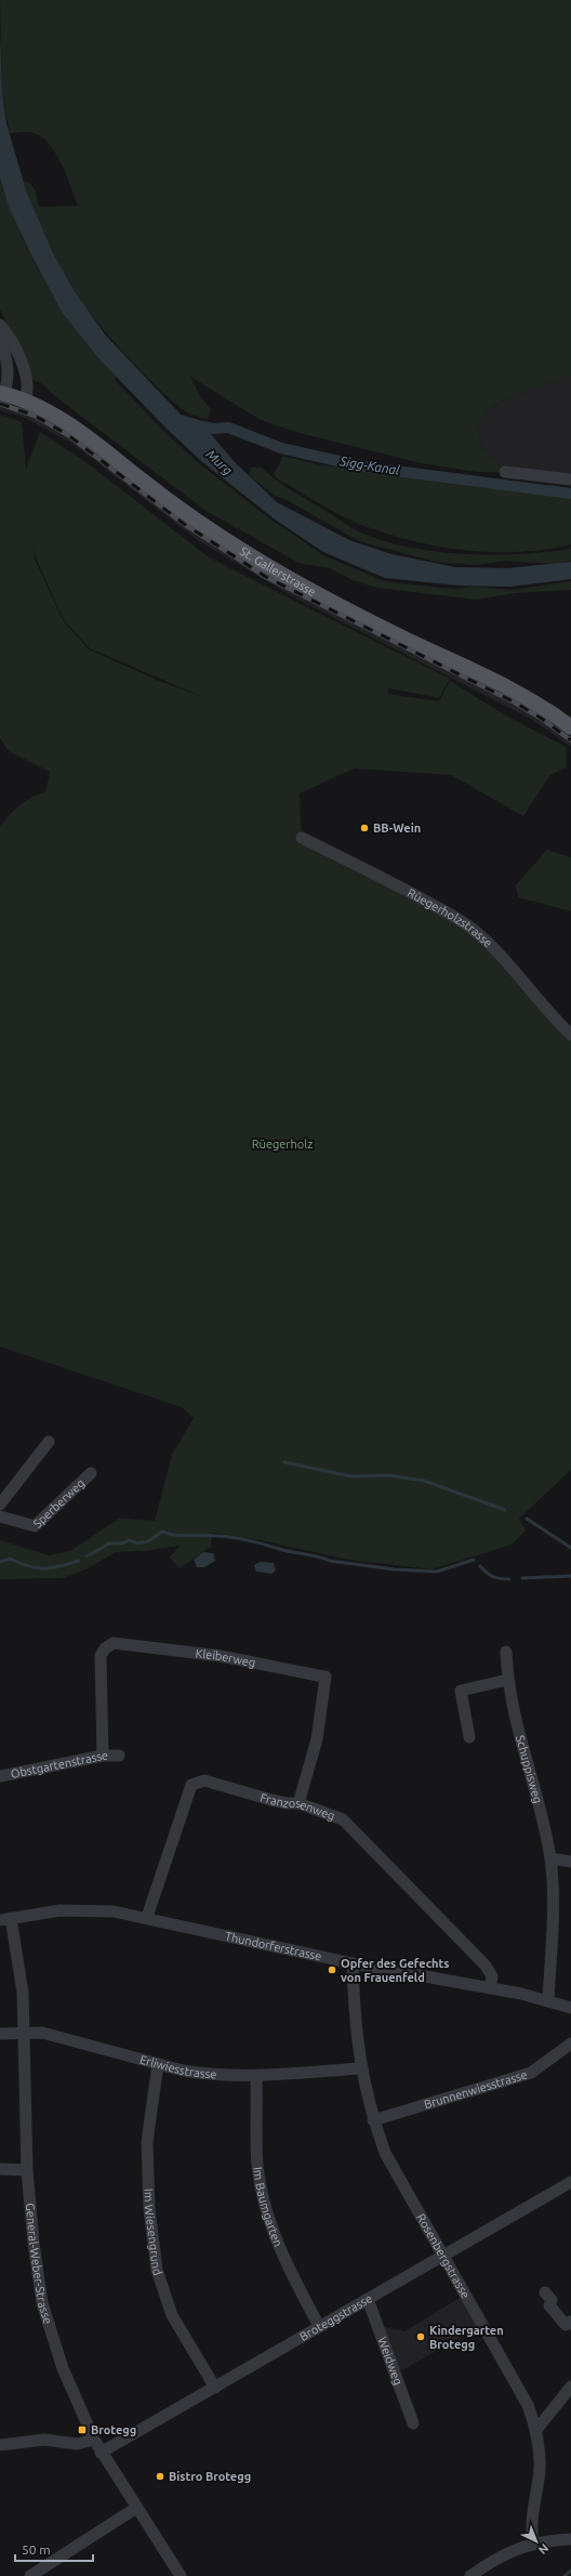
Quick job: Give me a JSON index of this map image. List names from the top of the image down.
{
  "streets": {
    "main road": ["St. Gallerstrasse"],
    "street": [
      "Rüegerholzstrasse",
      "Sperberweg",
      "Kleiberweg",
      "Obstgartenstrasse",
      "Schuppisweg",
      "Franzosenweg",
      "Thundorferstrasse",
      "Erliwiesstrasse",
      "Brunnenwiesstrasse",
      "Im Baumgarten",
      "Im Wiesengrund",
      "Rosenbergstrasse",
      "General-Weber-Strasse",
      "Broteggstrasse",
      "Weidweg"
    ]
  },
  "crossings": [
    ["Kleiberweg", "Obstgartenstrasse"],
    ["Kleiberweg", "Franzosenweg"],
    ["Schuppisweg", "Thundorferstrasse"],
    ["Franzosenweg", "Thundorferstrasse"],
    ["Thundorferstrasse", "Rosenbergstrasse"],
    ["Thundorferstrasse", "General-Weber-Strasse"],
    ["Erliwiesstrasse", "Im Baumgarten"],
    ["Erliwiesstrasse", "Im Wiesengrund"],
    ["Erliwiesstrasse", "Rosenbergstrasse"],
    ["Erliwiesstrasse", "General-Weber-Strasse"],
    ["Brunnenwiesstrasse", "Rosenbergstrasse"],
    ["Im Baumgarten", "Broteggstrasse"],
    ["Im Wiesengrund", "Broteggstrasse"],
    ["Rosenbergstrasse", "Broteggstrasse"],
    ["General-Weber-Strasse", "Broteggstrasse"],
    ["Broteggstrasse", "Weidweg"]
  ],
  "water": ["Murg", "Sigg-Kanal"],
  "parks": ["Rüegerholz"],
  "places": {
    "other": [
      "BB-Wein",
      "Opfer des Gefechts von Frauenfeld",
      "Kindergarten Brotegg",
      "Bistro Brotegg"
    ],
    "transit": ["Brotegg"]
  },
  "scale_bar": "50 m",
  "north": "bottom right"
}
